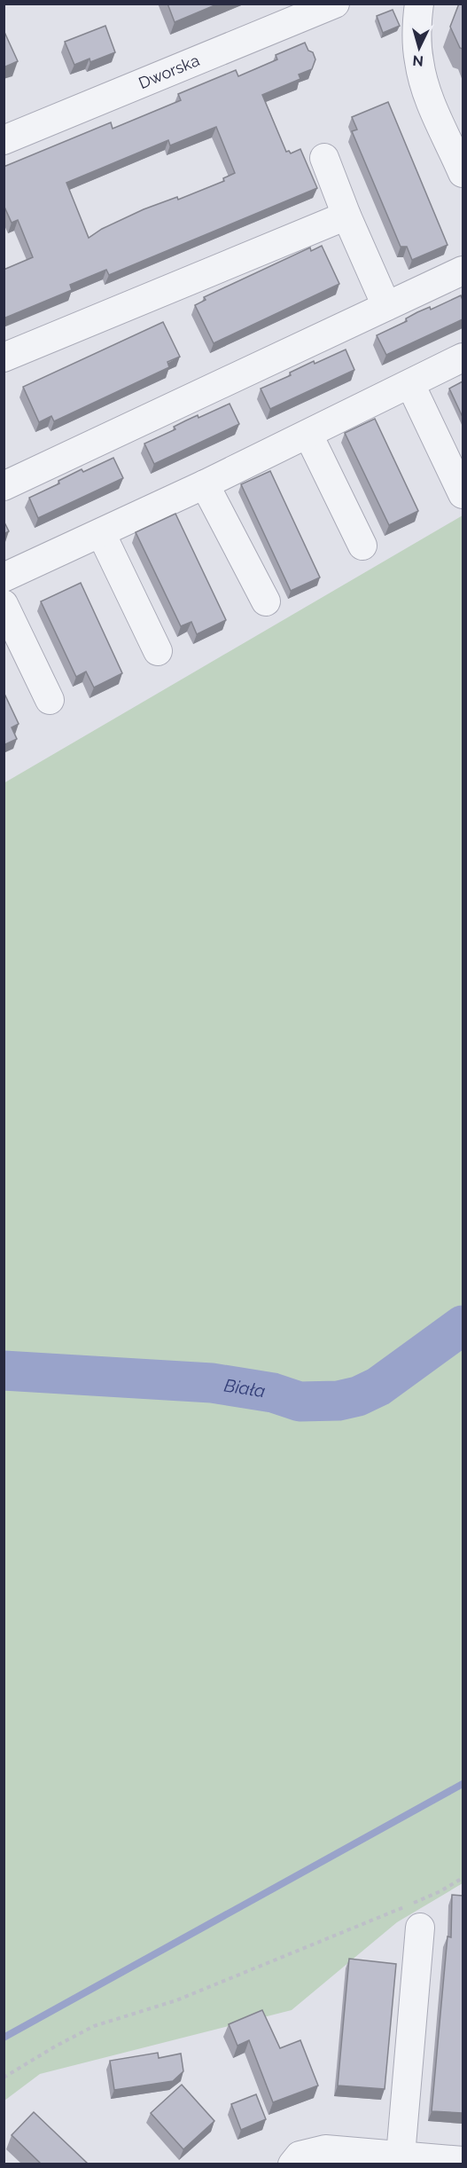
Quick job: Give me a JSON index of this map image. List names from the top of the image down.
{
  "streets": {
    "street": ["Dworska"]
  },
  "water": ["Biała"],
  "north": "bottom"
}
